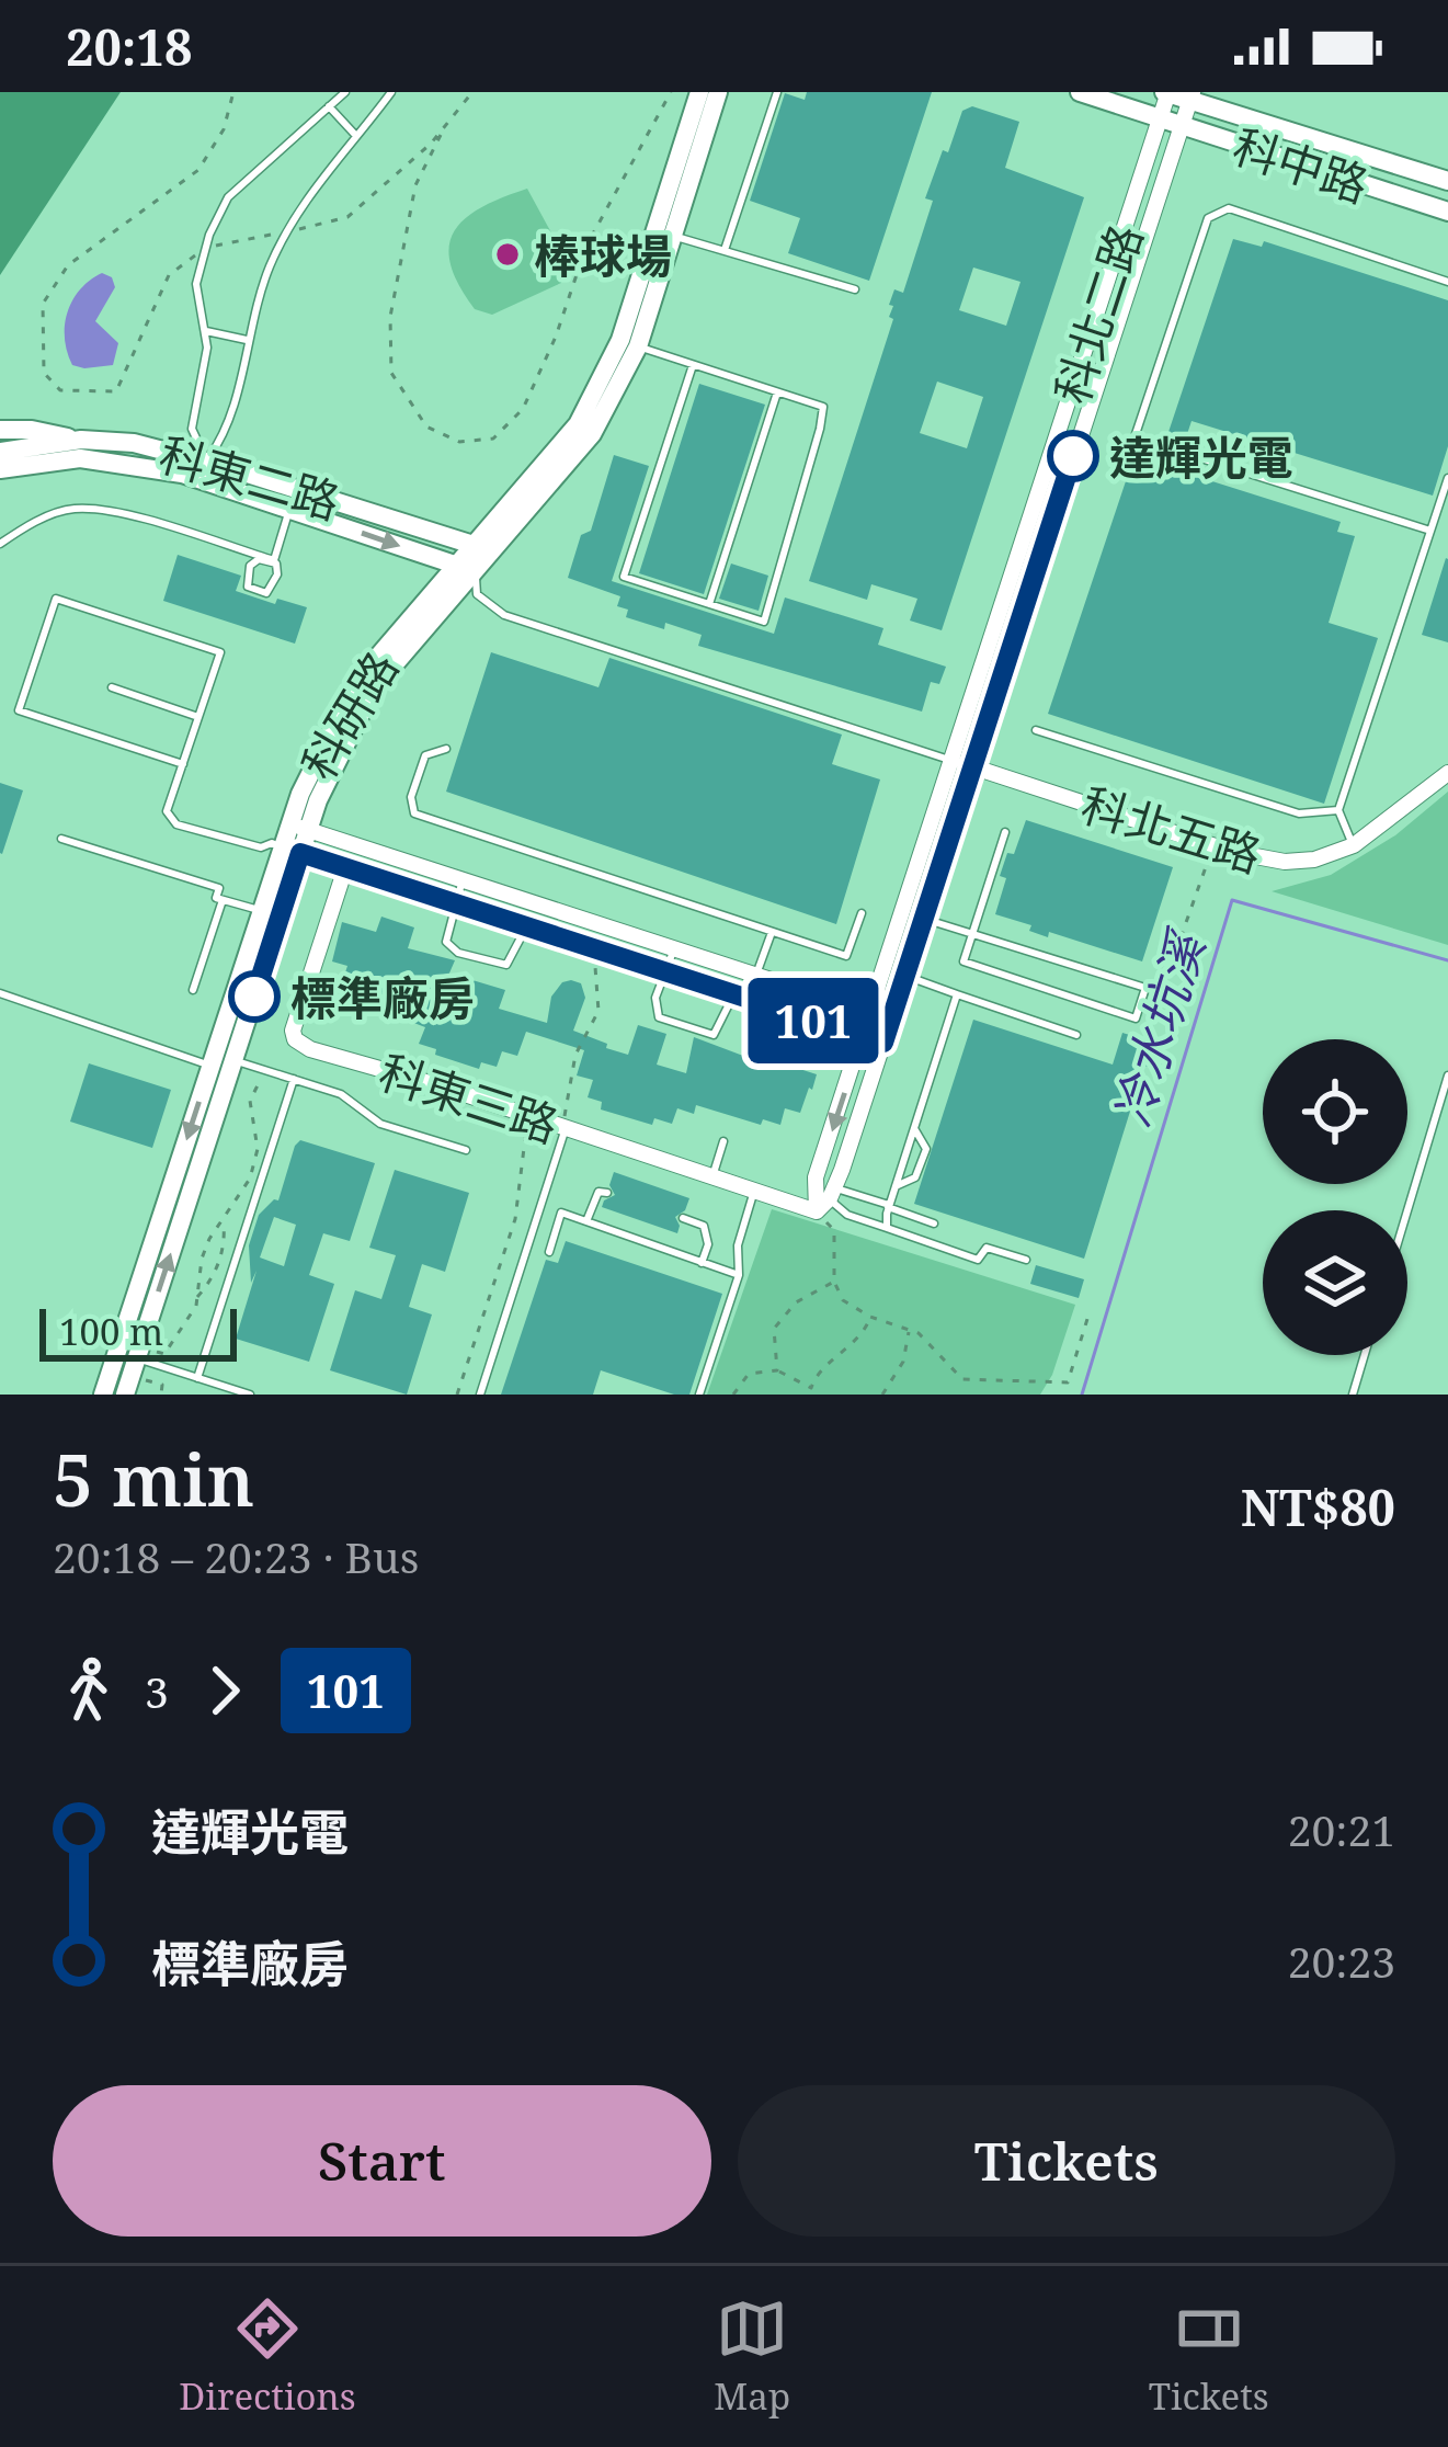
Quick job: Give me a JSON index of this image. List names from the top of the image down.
{
  "streets": {
    "street": [
      "科中路",
      "科北二路",
      "科東二路",
      "科研路",
      "科北五路",
      "科東三路"
    ]
  },
  "crossings": [
    ["科中路", "科北二路"],
    ["科北二路", "科北五路"],
    ["科北二路", "科東三路"],
    ["科東二路", "科研路"]
  ],
  "water": ["冷水坑溪"],
  "places": ["棒球場", "達輝光電", "標準廠房"],
  "lines": ["bus line 101"],
  "scale_bar": "100 m",
  "page": {
    "status": "20:18",
    "on_map": "101",
    "scale": "100 m",
    "heading": ["5 min", "20:18 – 20:23 · Bus", "NT$80"],
    "legs": ["3", "101"],
    "list": [
      {
        "name": "達輝光電",
        "value": "20:21"
      },
      {
        "name": "標準廠房",
        "value": "20:23"
      }
    ],
    "buttons": ["Start", "Tickets"],
    "tabs": ["Directions", "Map", "Tickets"]
  }
}
